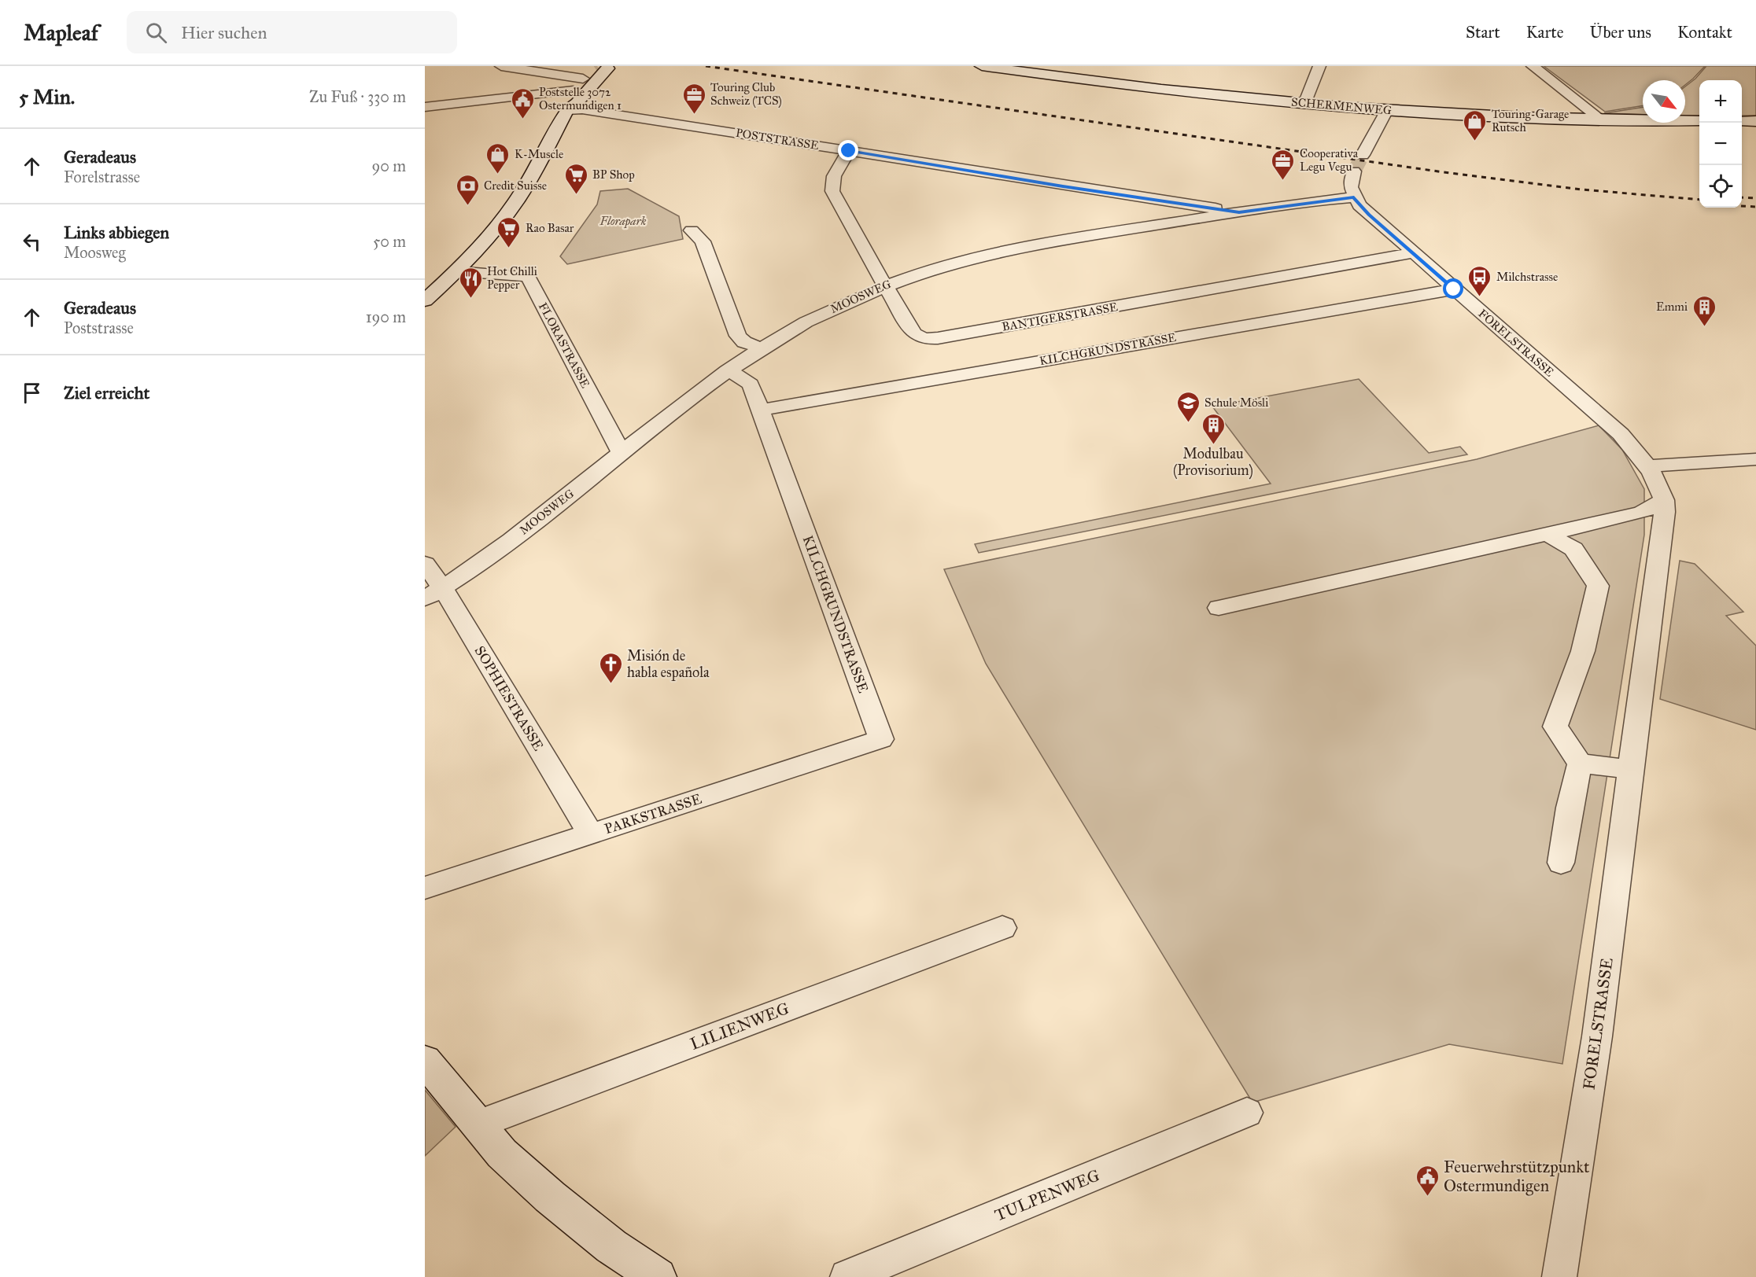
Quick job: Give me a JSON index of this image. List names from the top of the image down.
{
  "streets": {
    "street": [
      "SCHERMENWEG",
      "POSTSTRASSE",
      "MOOSWEG",
      "BANTIGERSTRASSE",
      "FORELSTRASSE",
      "FLORASTRASSE",
      "KILCHGRUNDSTRASSE",
      "SOPHIESTRASSE",
      "PARKSTRASSE",
      "LILIENWEG",
      "TULPENWEG"
    ]
  },
  "crossings": [
    ["POSTSTRASSE", "MOOSWEG"],
    ["POSTSTRASSE", "BANTIGERSTRASSE"],
    ["MOOSWEG", "BANTIGERSTRASSE"],
    ["MOOSWEG", "FORELSTRASSE"],
    ["MOOSWEG", "FLORASTRASSE"],
    ["MOOSWEG", "KILCHGRUNDSTRASSE"],
    ["MOOSWEG", "SOPHIESTRASSE"],
    ["BANTIGERSTRASSE", "FORELSTRASSE"],
    ["FORELSTRASSE", "KILCHGRUNDSTRASSE"],
    ["KILCHGRUNDSTRASSE", "PARKSTRASSE"],
    ["SOPHIESTRASSE", "PARKSTRASSE"]
  ],
  "parks": ["Florapark"],
  "places": {
    "office": ["Touring Club Schweiz (TCS)", "Cooperativa Legu Vegu"],
    "public building": ["Poststelle 3072 Ostermundigen 1", "Feuerwehrstützpunkt Ostermundigen"],
    "shop": ["Touring-Garage Rutsch", "K-Muscle"],
    "supermarket": ["BP Shop", "Rao Basar"],
    "bank": ["Credit Suisse"],
    "bus stop": ["Milchstrasse"],
    "restaurant": ["Hot Chilli Pepper"],
    "building": ["Emmi", "Modulbau (Provisorium)"],
    "school or university": ["Schule Mösli"],
    "church": ["Misión de habla española"]
  },
  "north": "bottom right",
  "page": {
    "header": "Mapleaf",
    "search": "Hier suchen",
    "nav": [
      "Start",
      "Karte",
      "Über uns",
      "Kontakt"
    ],
    "heading": ["5 Min.", "Zu Fuß · 330 m"],
    "map_buttons": ["+", "−"],
    "list": [
      ["Geradeaus", "Forelstrasse", "90 m"],
      ["Links abbiegen", "Moosweg", "50 m"],
      ["Geradeaus", "Poststrasse", "190 m"],
      "Ziel erreicht"
    ]
  }
}
